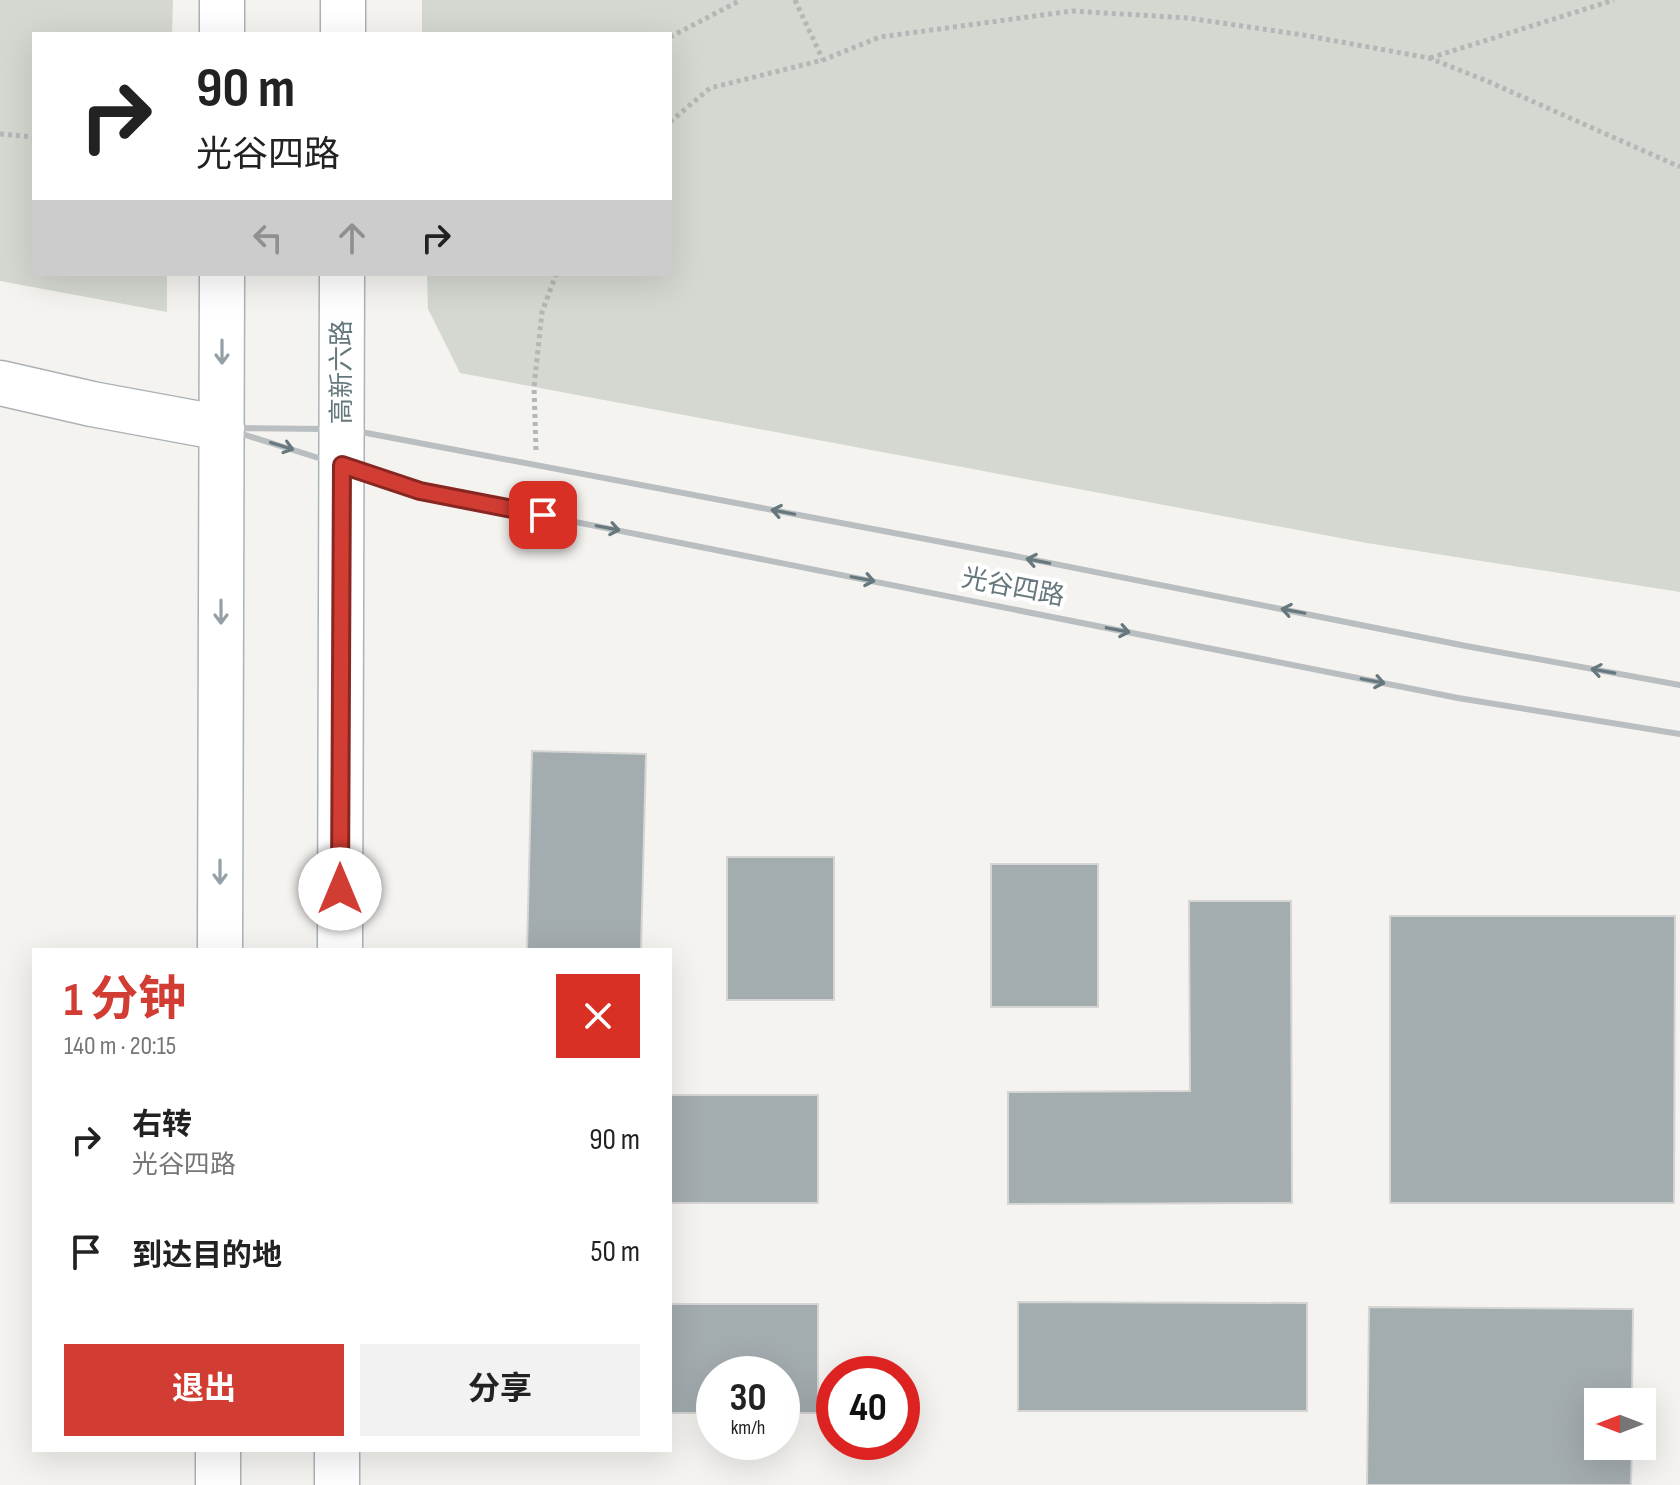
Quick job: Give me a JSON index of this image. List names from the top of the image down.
{
  "streets": {
    "street": ["高新六路"],
    "lane": ["光谷四路"]
  },
  "crossings": [
    ["高新六路", "光谷四路"]
  ],
  "north": "left",
  "page": {
    "turn": ["90 m", "光谷四路"],
    "heading": ["1 分钟", "140 m · 20:15"],
    "list": [
      {
        "name": "右转",
        "note": "光谷四路",
        "value": "90 m"
      },
      {
        "name": "到达目的地",
        "value": "50 m"
      }
    ],
    "buttons": ["退出", "分享"],
    "speed": "30 km/h",
    "limit": "40"
  }
}
